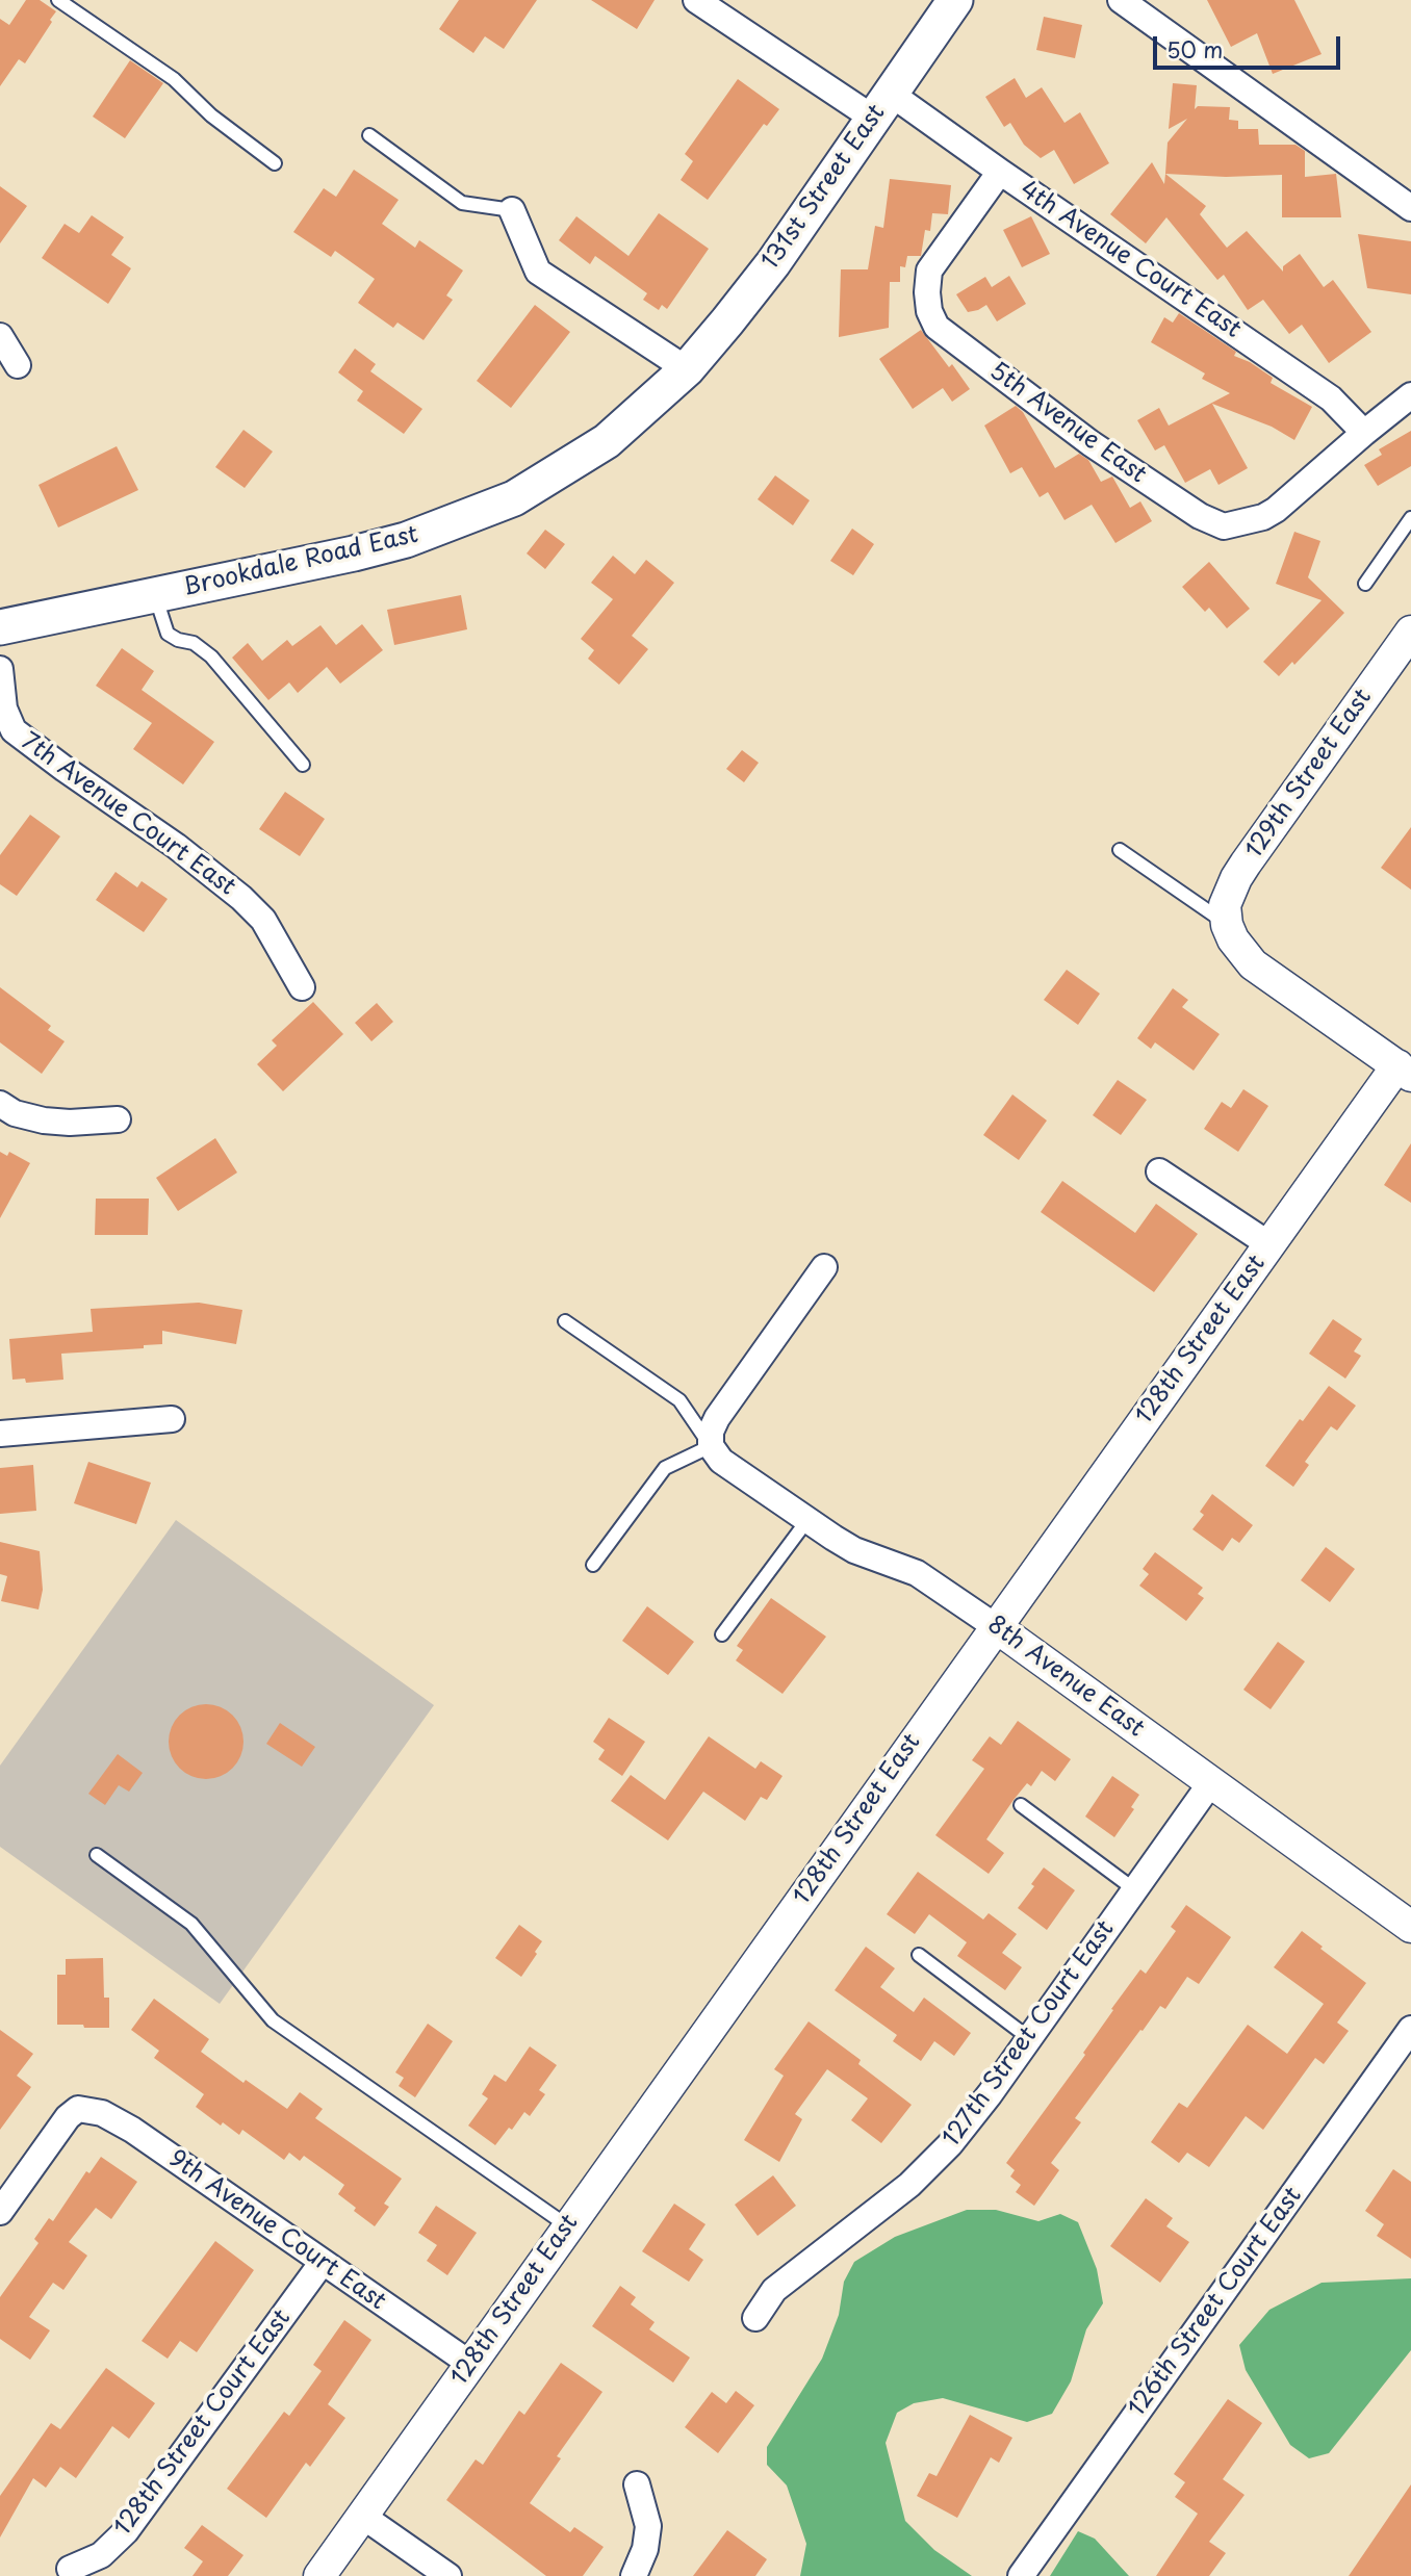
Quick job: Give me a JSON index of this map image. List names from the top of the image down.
{
  "streets": {
    "main road": ["131st Street East", "Brookdale Road East"],
    "street": [
      "4th Avenue Court East",
      "5th Avenue East",
      "129th Street East",
      "7th Avenue Court East",
      "128th Street East",
      "8th Avenue East",
      "127th Street Court East",
      "9th Avenue Court East",
      "126th Street Court East",
      "128th Street Court East"
    ]
  },
  "crossings": [
    ["131st Street East", "4th Avenue Court East"],
    ["131st Street East", "Brookdale Road East"],
    ["4th Avenue Court East", "5th Avenue East"],
    ["128th Street East", "8th Avenue East"],
    ["128th Street East", "9th Avenue Court East"],
    ["8th Avenue East", "127th Street Court East"],
    ["9th Avenue Court East", "128th Street Court East"]
  ],
  "scale_bar": "50 m"
}
